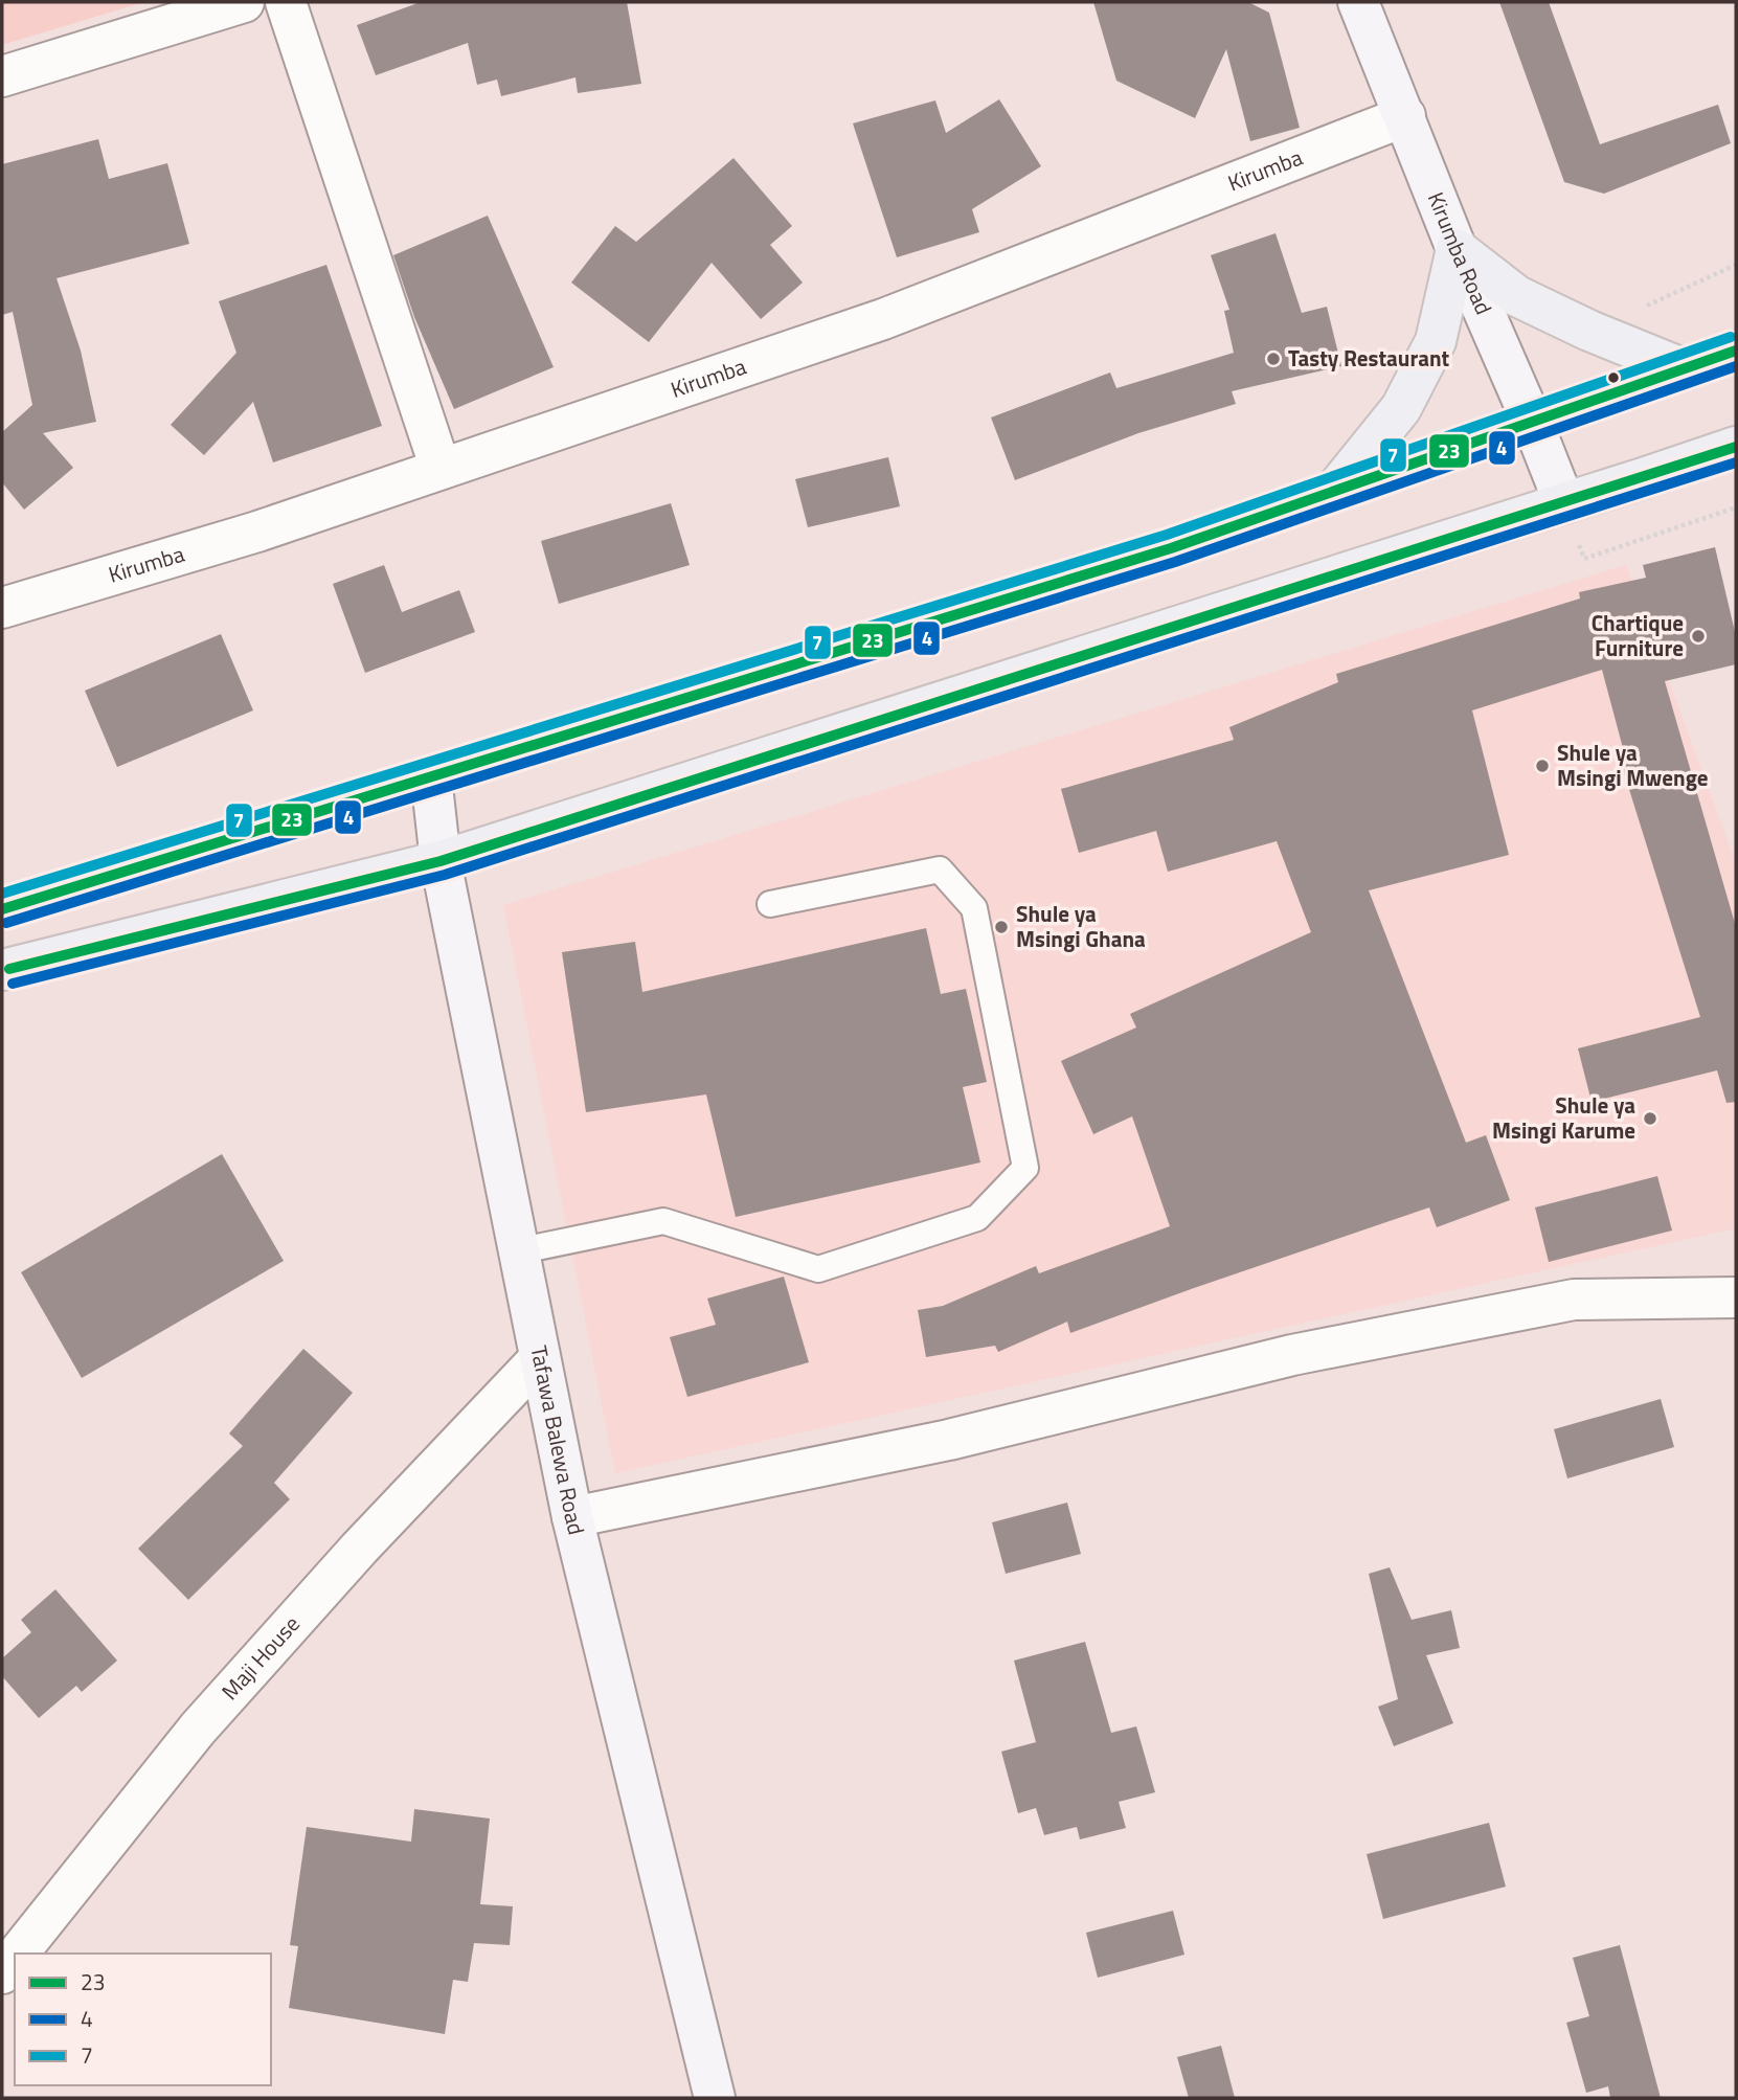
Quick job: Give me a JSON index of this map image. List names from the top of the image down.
{
  "streets": {
    "main road": ["Kirumba Road", "Tafawa Balewa Road"],
    "street": ["Kirumba", "Maji House"]
  },
  "crossings": [
    ["Kirumba", "Kirumba Road"],
    ["Tafawa Balewa Road", "Maji House"]
  ],
  "places": [
    "Tasty Restaurant",
    "Chartique Furniture",
    "Shule ya Msingi Mwenge",
    "Shule ya Msingi Ghana",
    "Shule ya Msingi Karume"
  ],
  "lines": ["transit line 7", "transit line 23", "transit line 4"],
  "legend": ["23", "4", "7"]
}
